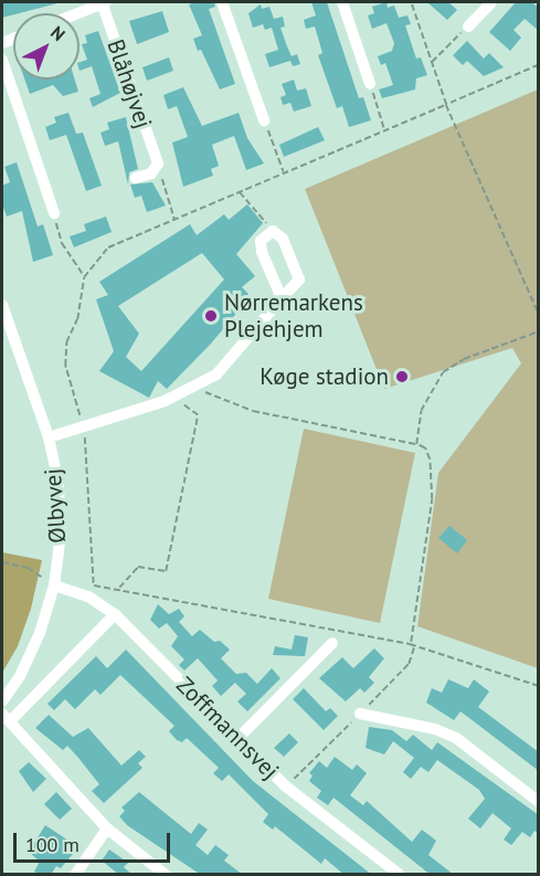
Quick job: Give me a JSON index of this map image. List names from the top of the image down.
{
  "streets": {
    "street": ["Blåhøjvej", "Ølbyvej", "Zoffmannsvej"]
  },
  "crossings": [
    ["Ølbyvej", "Zoffmannsvej"]
  ],
  "places": ["Nørremarkens Plejehjem", "Køge stadion"],
  "scale_bar": "100 m",
  "north": "top right"
}
